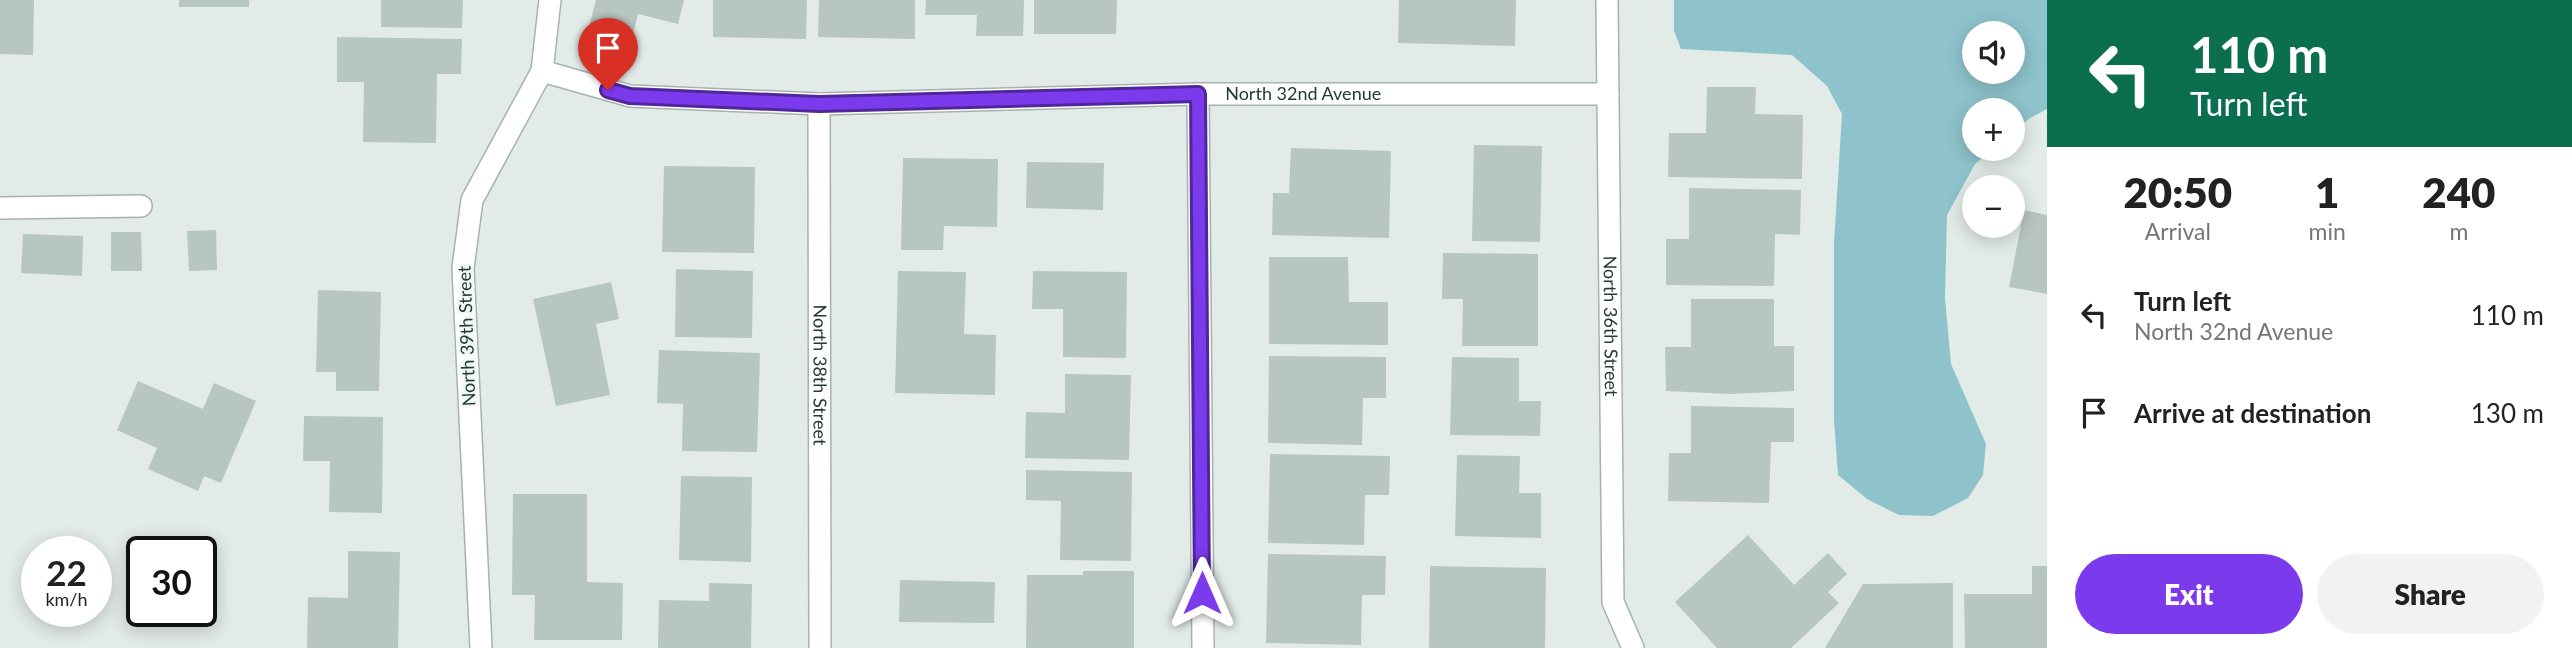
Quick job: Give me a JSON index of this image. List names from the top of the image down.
{
  "streets": {
    "street": [
      "North 32nd Avenue",
      "North 36th Street",
      "North 39th Street",
      "North 38th Street"
    ]
  },
  "crossings": [
    ["North 32nd Avenue", "North 36th Street"],
    ["North 32nd Avenue", "North 39th Street"],
    ["North 32nd Avenue", "North 38th Street"]
  ],
  "page": {
    "turn": ["110 m", "Turn left"],
    "map_buttons": ["+", "−"],
    "eta": [
      "20:50",
      "Arrival",
      "1",
      "min",
      "240",
      "m"
    ],
    "list": [
      {
        "name": "Turn left",
        "note": "North 32nd Avenue",
        "value": "110 m"
      },
      {
        "name": "Arrive at destination",
        "value": "130 m"
      }
    ],
    "speed": "22 km/h",
    "limit": "30",
    "buttons": ["Exit", "Share"]
  }
}
